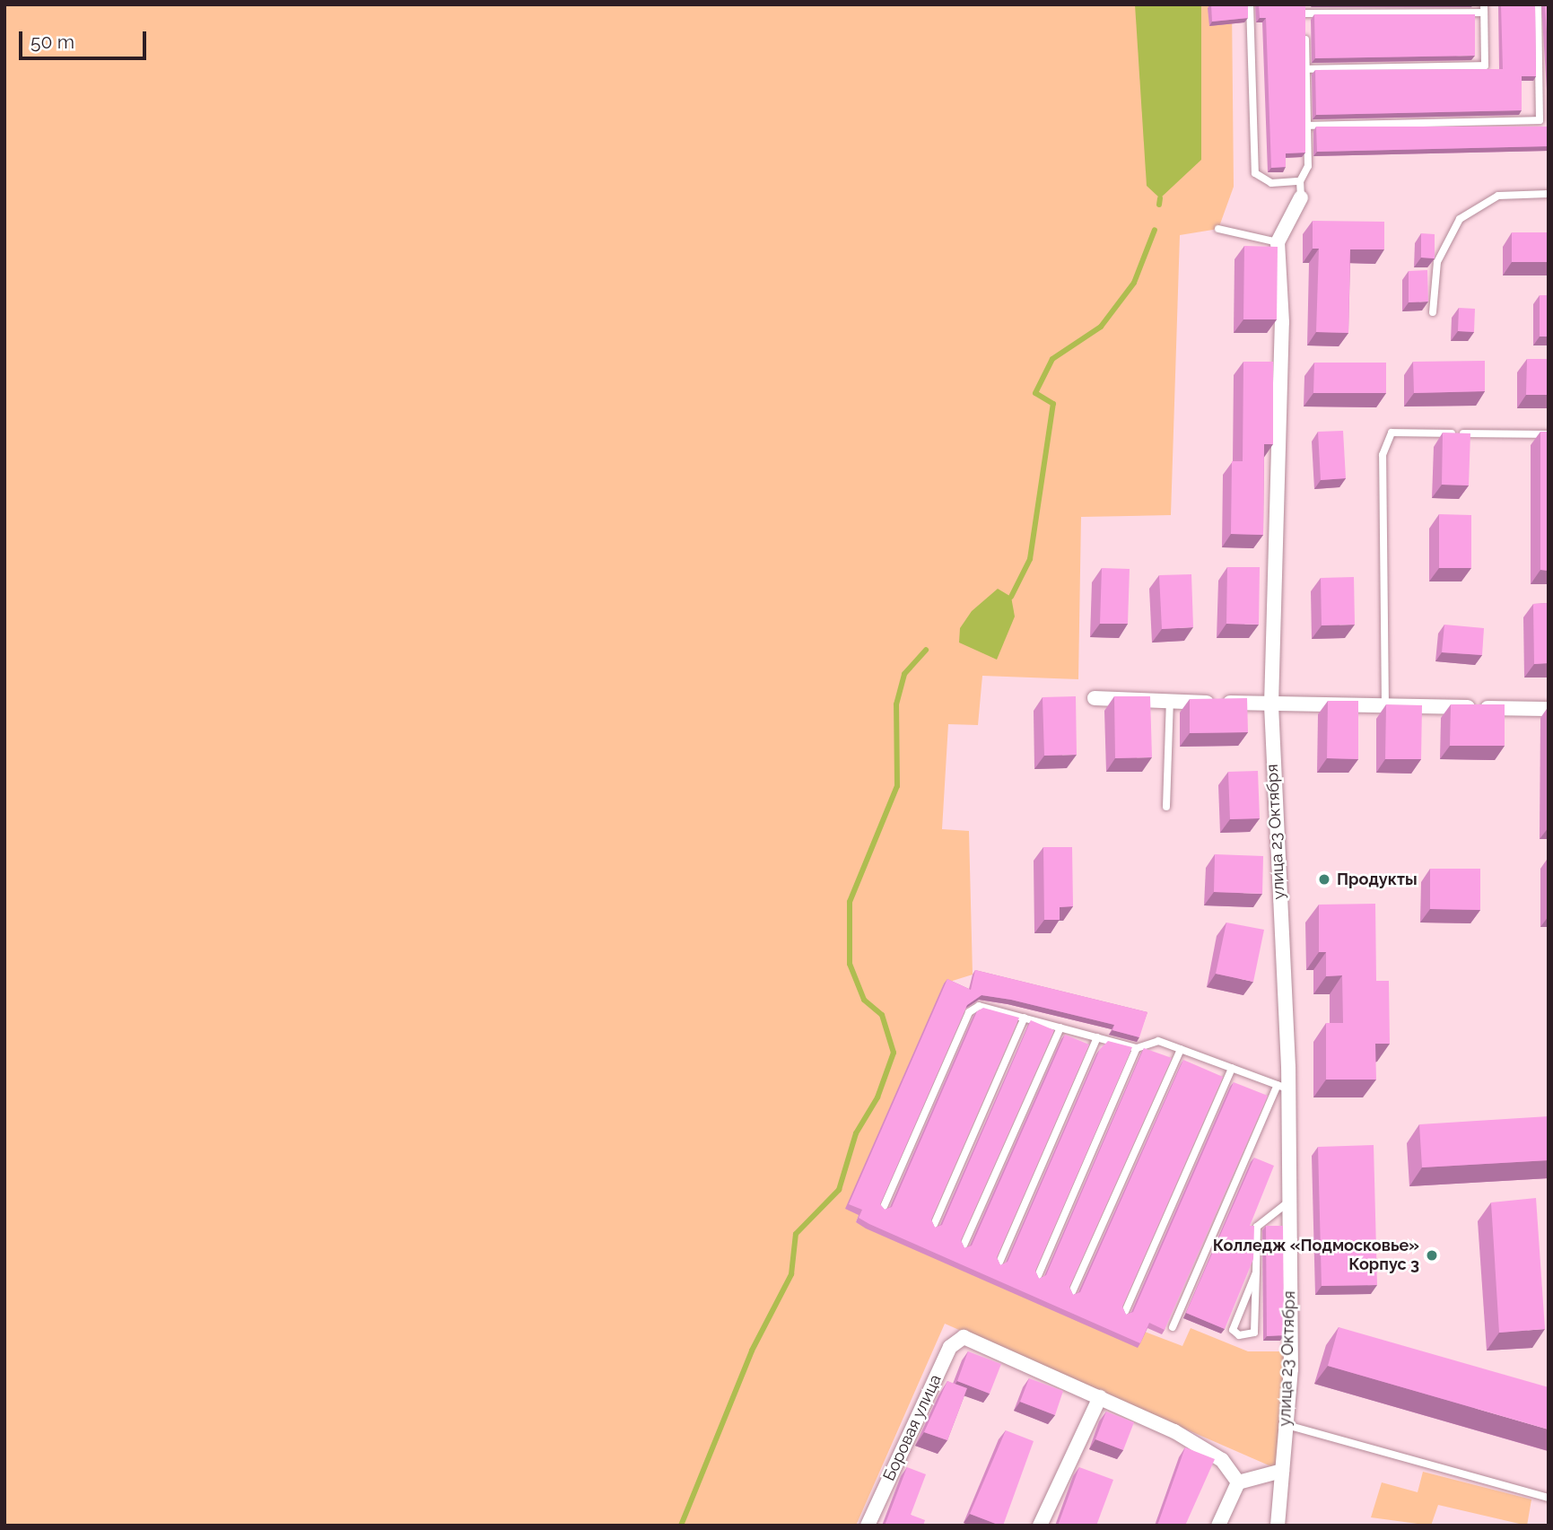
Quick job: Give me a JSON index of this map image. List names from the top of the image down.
{
  "streets": {
    "street": ["улица 23 Октября", "Боровая улица"]
  },
  "places": ["Продукты", "Колледж «Подмосковье» Корпус 3"],
  "scale_bar": "50 m"
}
